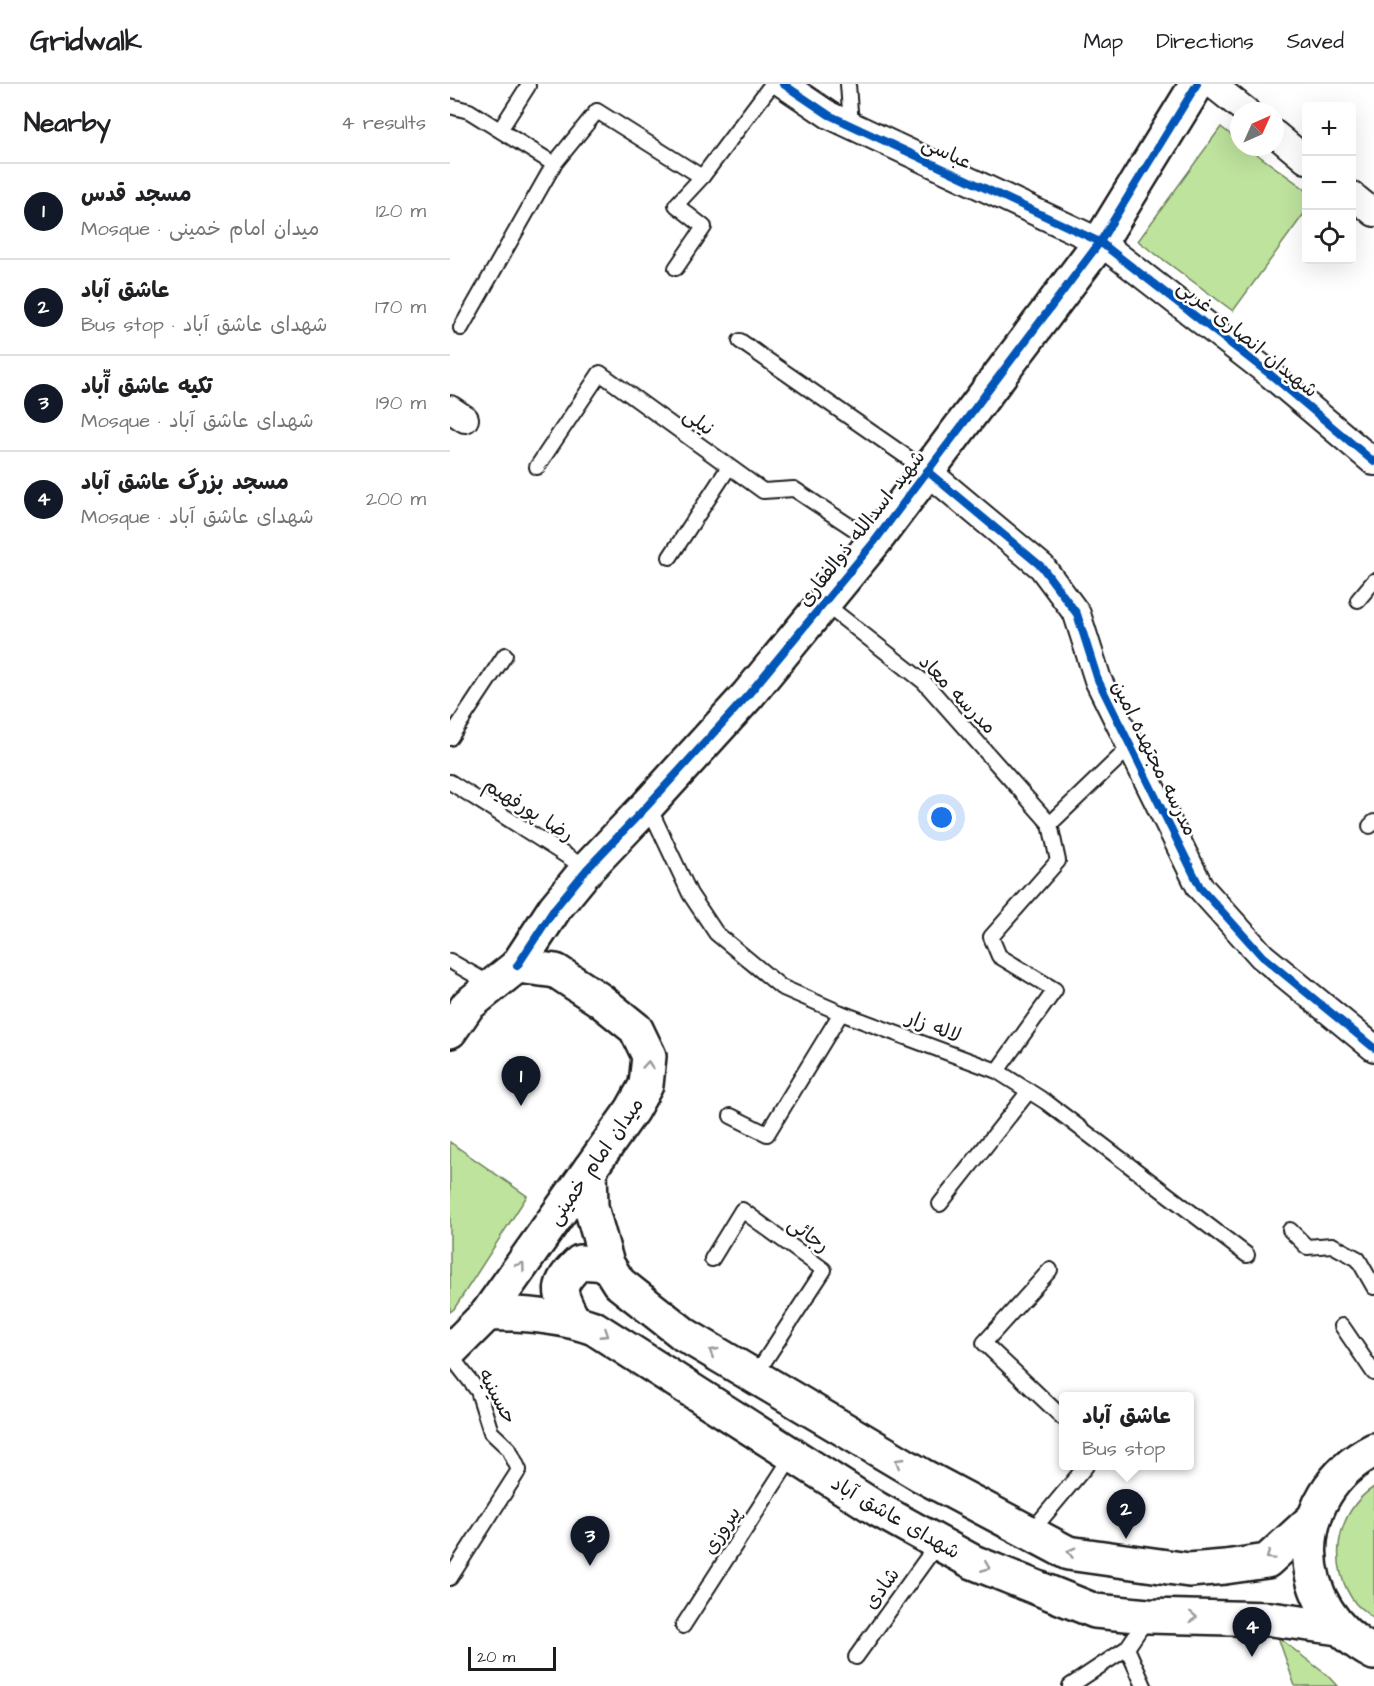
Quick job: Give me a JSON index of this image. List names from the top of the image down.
{
  "streets": {
    "main road": ["شهید اسدالله ذوالفقاری", "میدان امام خمینی", "شهدای عاشق آباد"],
    "street": ["عباسی", "شهیدان انصاری غربی", "مدرسه مجتهده امین"],
    "lane": [
      "نیلی",
      "مدرسه معاد",
      "رضا پورفهیم",
      "لاله زار",
      "رجائی",
      "حسینیه",
      "پیروزی",
      "شادی"
    ]
  },
  "crossings": [
    ["عباسی", "شهیدان انصاری غربی"],
    ["عباسی", "شهید اسدالله ذوالفقاری"],
    ["شهیدان انصاری غربی", "شهید اسدالله ذوالفقاری"],
    ["نیلی", "شهید اسدالله ذوالفقاری"],
    ["شهید اسدالله ذوالفقاری", "مدرسه معاد"],
    ["شهید اسدالله ذوالفقاری", "مدرسه مجتهده امین"],
    ["شهید اسدالله ذوالفقاری", "رضا پورفهیم"],
    ["شهید اسدالله ذوالفقاری", "لاله زار"],
    ["شهید اسدالله ذوالفقاری", "میدان امام خمینی"],
    ["میدان امام خمینی", "حسینیه"],
    ["میدان امام خمینی", "شهدای عاشق آباد"],
    ["شهدای عاشق آباد", "پیروزی"],
    ["شهدای عاشق آباد", "شادی"]
  ],
  "scale_bar": "20 m",
  "north": "top right",
  "page": {
    "header": "Gridwalk",
    "nav": ["Map", "Directions", "Saved"],
    "heading": ["Nearby", "4 results"],
    "map_buttons": ["+", "−"],
    "list": [
      {
        "mark": "1",
        "name": "مسجد قدس",
        "note": "Mosque · میدان امام خمینی",
        "value": "120 m"
      },
      {
        "mark": "2",
        "name": "عاشق آباد",
        "note": "Bus stop · شهدای عاشق آباد",
        "value": "170 m"
      },
      {
        "mark": "3",
        "name": "تکیه عاشق آّباد",
        "note": "Mosque · شهدای عاشق آباد",
        "value": "190 m"
      },
      {
        "mark": "4",
        "name": "مسجد بزرگ عاشق آباد",
        "note": "Mosque · شهدای عاشق آباد",
        "value": "200 m"
      }
    ],
    "pins": [
      "1",
      "2",
      "3",
      "4"
    ],
    "popup": ["عاشق آباد", "Bus stop"],
    "scale": "20 m"
  }
}
